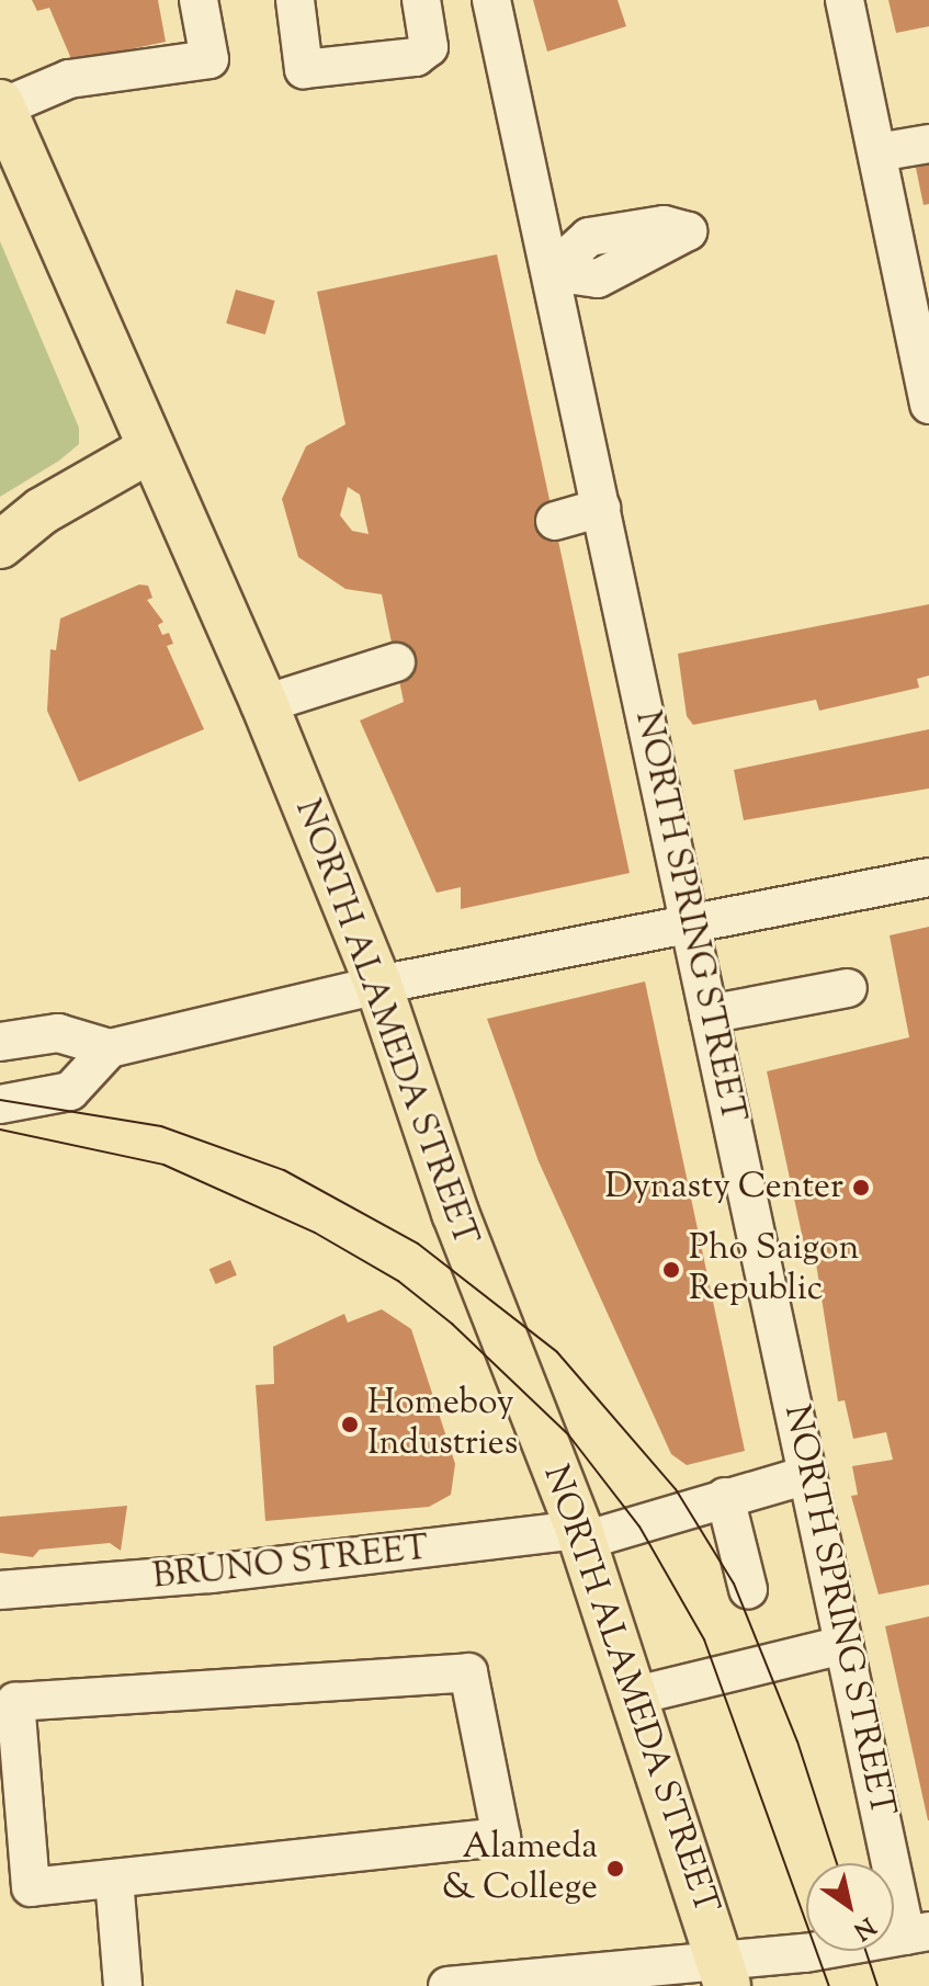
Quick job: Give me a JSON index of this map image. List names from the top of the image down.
{
  "streets": {
    "main road": ["NORTH ALAMEDA STREET"],
    "street": ["NORTH SPRING STREET", "BRUNO STREET"]
  },
  "crossings": [
    ["NORTH SPRING STREET", "BRUNO STREET"],
    ["NORTH ALAMEDA STREET", "BRUNO STREET"]
  ],
  "places": [
    "Dynasty Center",
    "Pho Saigon Republic",
    "Homeboy Industries",
    "Alameda & College"
  ],
  "north": "bottom right"
}
